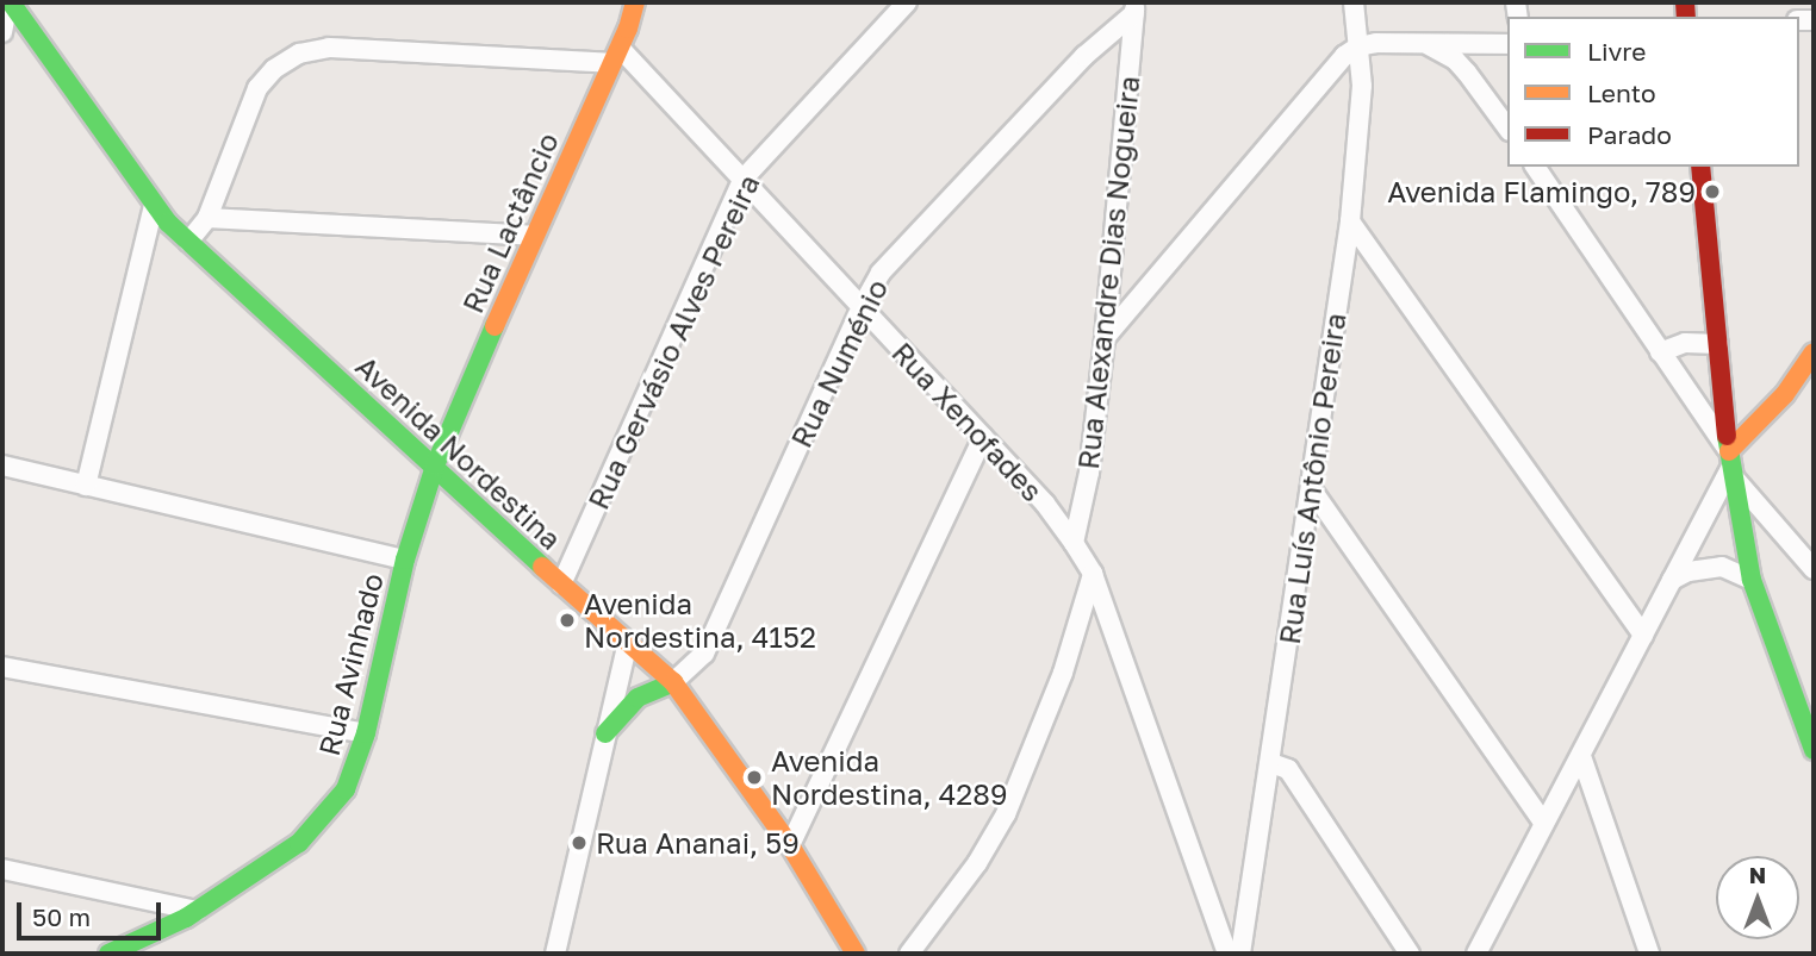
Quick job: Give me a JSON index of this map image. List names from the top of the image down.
{
  "streets": {
    "street": [
      "Rua Lactâncio",
      "Rua Alexandre Dias Nogueira",
      "Rua Gervásio Alves Pereira",
      "Rua Numénio",
      "Rua Xenofades",
      "Avenida Nordestina",
      "Rua Luís Antônio Pereira",
      "Rua Avinhado"
    ]
  },
  "crossings": [
    ["Rua Lactâncio", "Rua Xenofades"],
    ["Rua Lactâncio", "Avenida Nordestina"],
    ["Rua Lactâncio", "Rua Avinhado"],
    ["Rua Alexandre Dias Nogueira", "Rua Numénio"],
    ["Rua Alexandre Dias Nogueira", "Rua Xenofades"],
    ["Rua Gervásio Alves Pereira", "Rua Xenofades"],
    ["Rua Gervásio Alves Pereira", "Avenida Nordestina"],
    ["Rua Numénio", "Rua Xenofades"],
    ["Rua Numénio", "Avenida Nordestina"],
    ["Avenida Nordestina", "Rua Avinhado"]
  ],
  "places": [
    "Avenida Flamingo, 789",
    "Avenida Nordestina, 4152",
    "Avenida Nordestina, 4289",
    "Rua Ananai, 59"
  ],
  "legend": ["Livre", "Lento", "Parado"],
  "scale_bar": "50 m",
  "north": "top"
}
